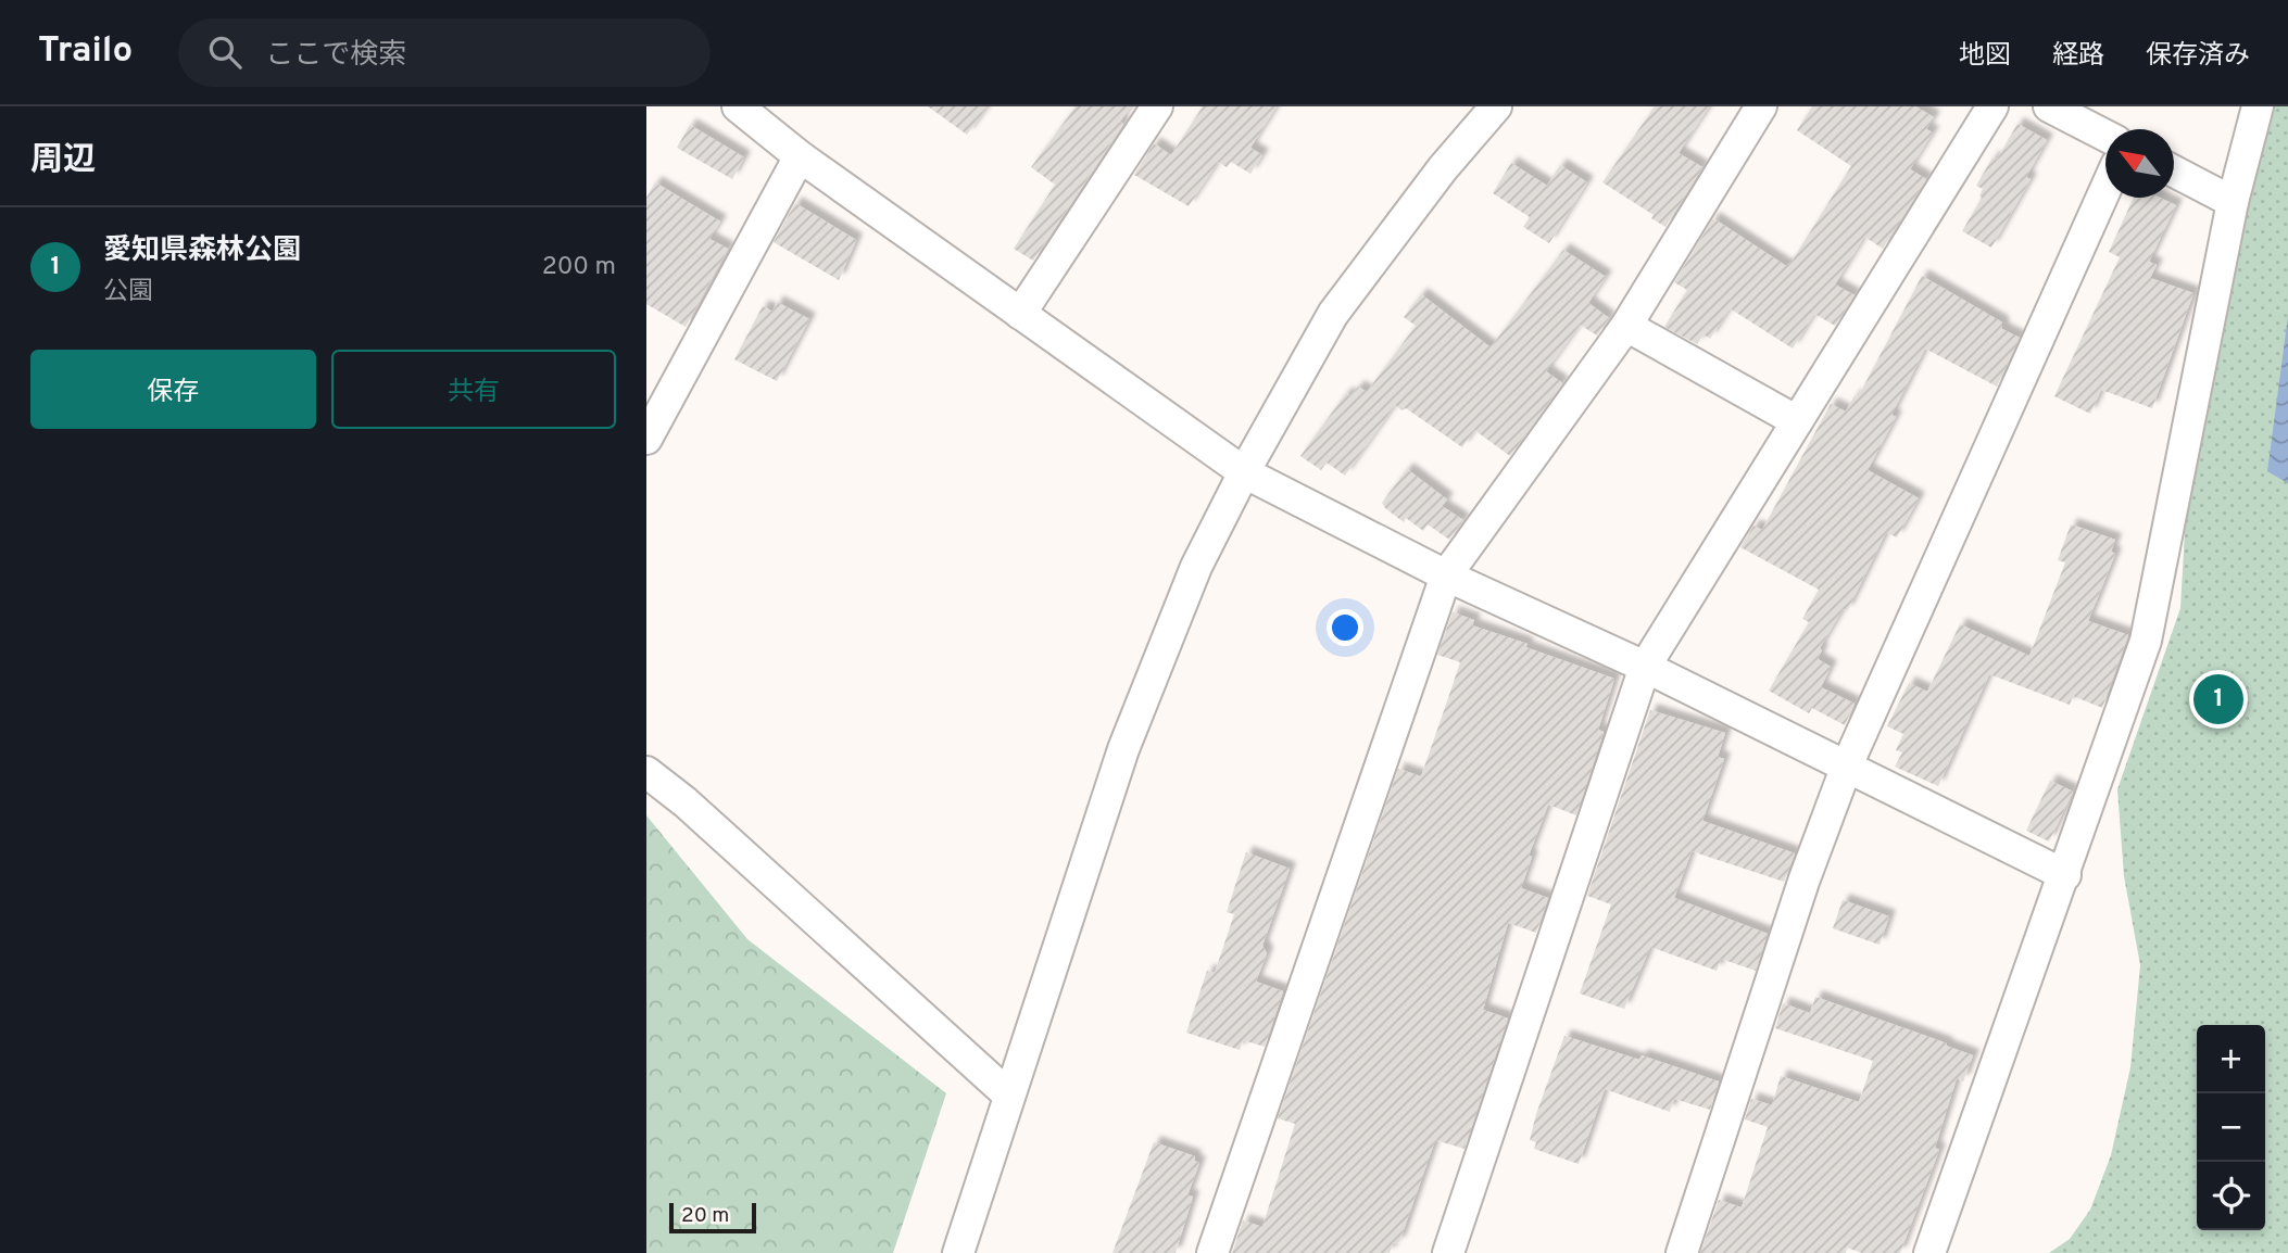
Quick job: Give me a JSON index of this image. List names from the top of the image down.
{
  "scale_bar": "20 m",
  "north": "top left",
  "page": {
    "header": "Trailo",
    "search": "ここで検索",
    "nav": ["地図", "経路", "保存済み"],
    "heading": "周辺",
    "list": [
      {
        "mark": "1",
        "name": "愛知県森林公園",
        "note": "公園",
        "value": "200 m"
      }
    ],
    "buttons": ["保存", "共有"],
    "pins": "1",
    "map_buttons": ["+", "−"],
    "scale": "20 m"
  }
}
